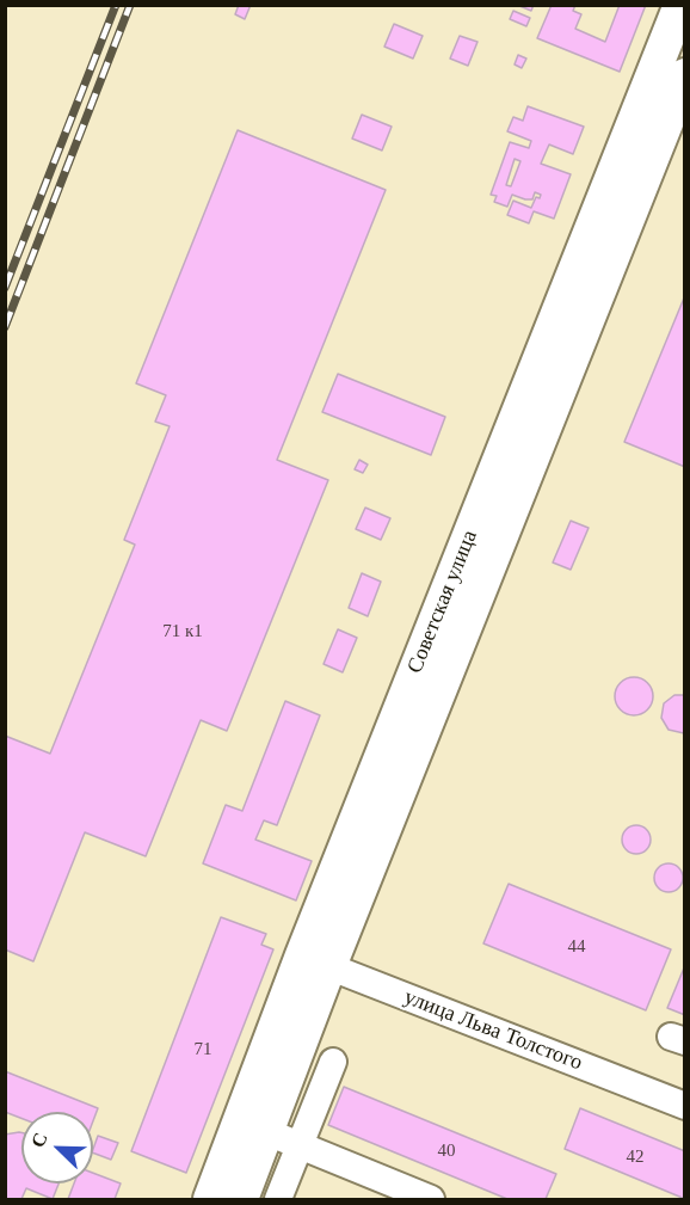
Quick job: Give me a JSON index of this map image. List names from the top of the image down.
{
  "streets": {
    "main road": ["Советская улица"],
    "street": ["улица Льва Толстого"]
  },
  "crossings": [
    ["Советская улица", "улица Льва Толстого"]
  ],
  "house_numbers": [
    "71 к1",
    "44",
    "71",
    "40",
    "42"
  ],
  "north": "top left"
}
